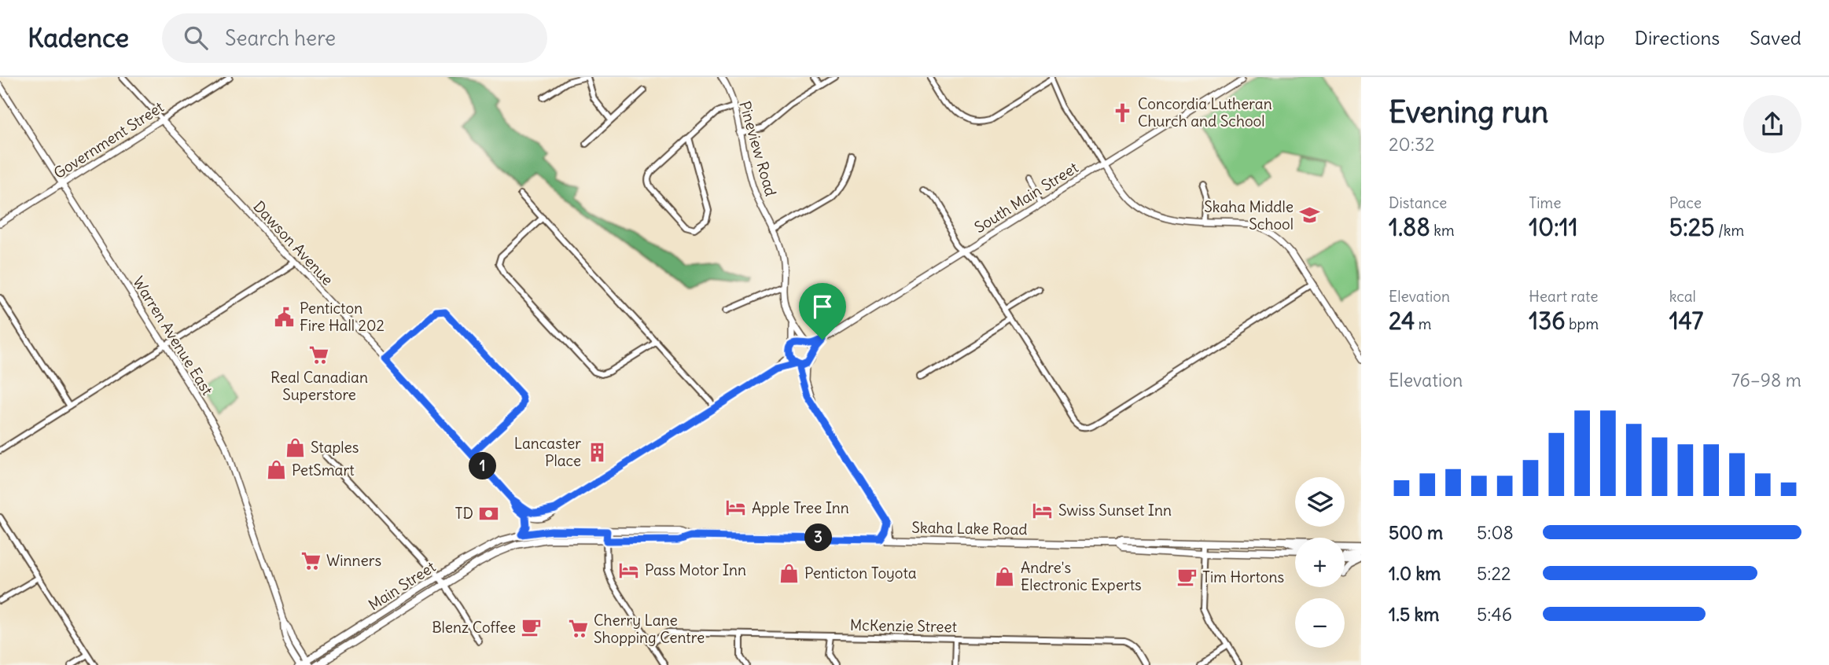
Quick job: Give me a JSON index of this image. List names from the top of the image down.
{
  "streets": {
    "main road": ["Skaha Lake Road", "Main Street"],
    "street": [
      "Government Street",
      "Pineview Road",
      "South Main Street",
      "Dawson Avenue",
      "Warren Avenue East",
      "McKenzie Street"
    ]
  },
  "crossings": [
    ["Government Street", "Dawson Avenue"],
    ["Government Street", "Warren Avenue East"],
    ["Pineview Road", "South Main Street"],
    ["Warren Avenue East", "Main Street"],
    ["Skaha Lake Road", "Main Street"]
  ],
  "places": {
    "church": ["Concordia Lutheran Church and School"],
    "school or university": ["Skaha Middle School"],
    "public building": ["Penticton Fire Hall 202"],
    "supermarket": ["Real Canadian Superstore", "Winners", "Cherry Lane Shopping Centre"],
    "shop": [
      "Staples",
      "PetSmart",
      "Penticton Toyota",
      "Andre's Electronic Experts"
    ],
    "building": ["Lancaster Place"],
    "hotel": ["Apple Tree Inn", "Swiss Sunset Inn", "Pass Motor Inn"],
    "bank": ["TD"],
    "cafe": ["Tim Hortons", "Blenz Coffee"]
  },
  "page": {
    "header": "Kadence",
    "search": "Search here",
    "nav": ["Map", "Directions", "Saved"],
    "heading": ["Evening run", "20:32"],
    "stats": [
      ["Distance", "1.88 km"],
      ["Time", "10:11"],
      ["Pace", "5:25 /km"],
      ["Elevation", "24 m"],
      ["Heart rate", "136 bpm"],
      ["kcal", "147"]
    ],
    "chart": ["Elevation", "76–98 m"],
    "pins": ["1", "3"],
    "map_buttons": ["+", "−"],
    "list": [
      {
        "name": "500 m",
        "note": "5:08"
      },
      {
        "name": "1.0 km",
        "note": "5:22"
      },
      {
        "name": "1.5 km",
        "note": "5:46"
      }
    ]
  }
}
